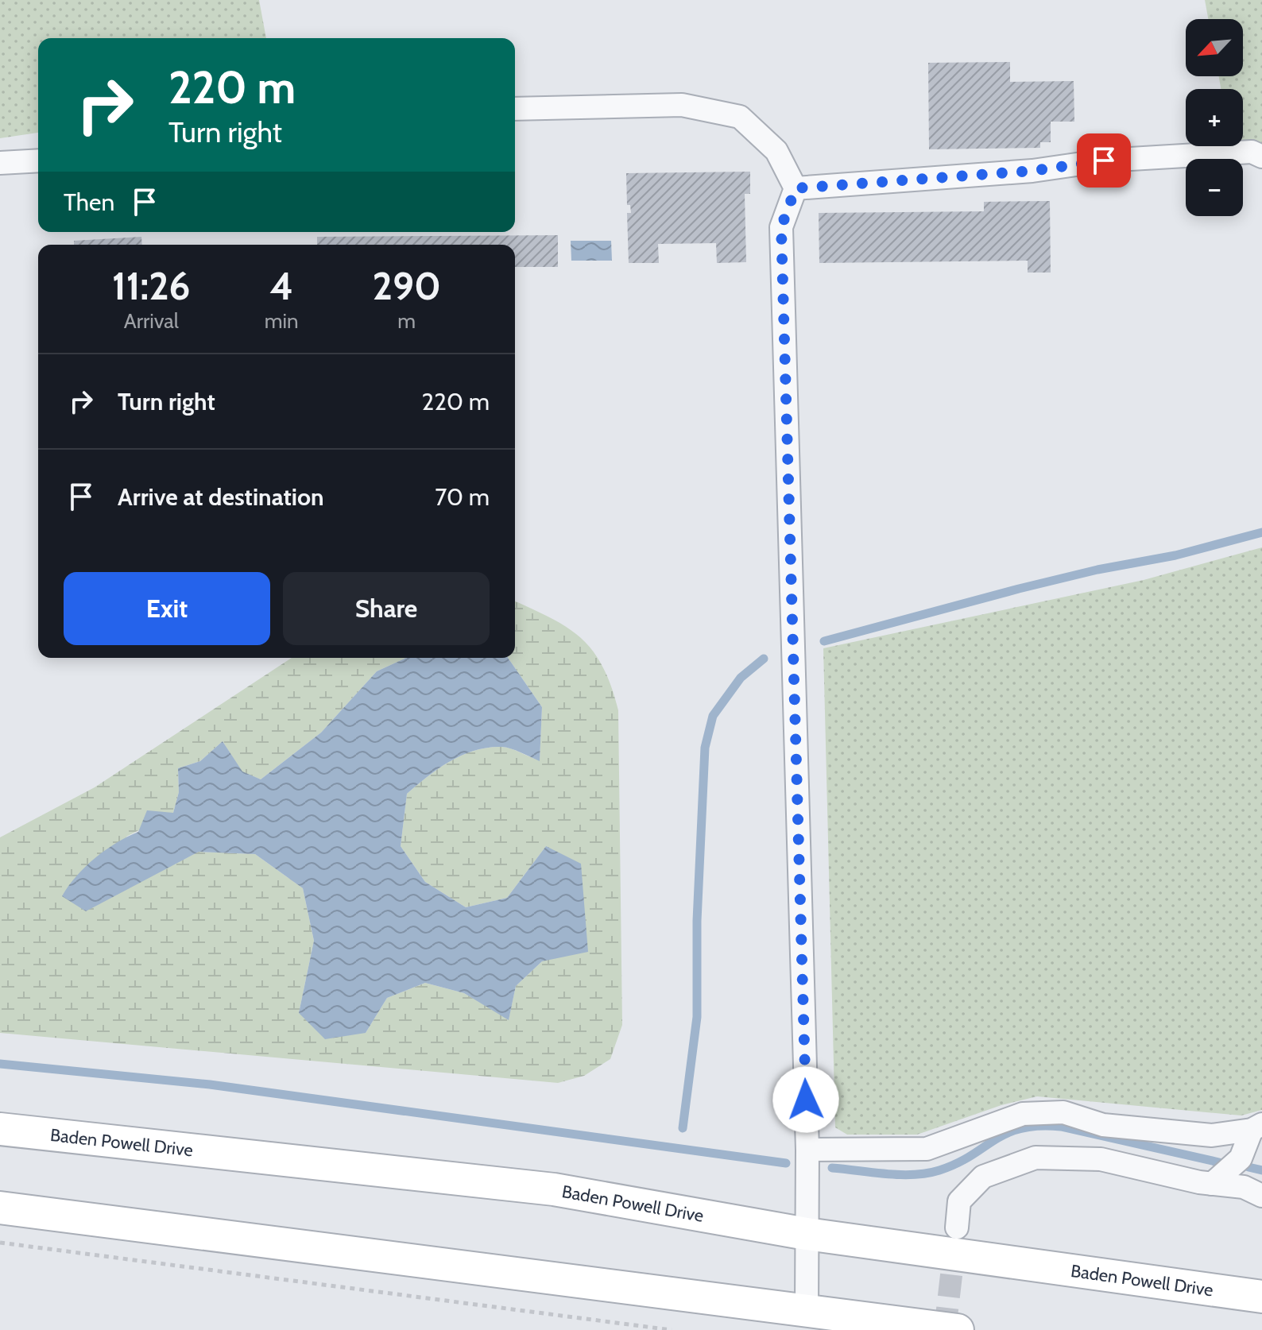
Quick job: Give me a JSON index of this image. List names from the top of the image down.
{
  "streets": {
    "main road": ["Baden Powell Drive"]
  },
  "north": "bottom left",
  "page": {
    "map_buttons": ["+", "−"],
    "turn": ["220 m", "Turn right"],
    "then": "Then",
    "eta": [
      "11:26",
      "Arrival",
      "4",
      "min",
      "290",
      "m"
    ],
    "list": [
      {
        "name": "Turn right",
        "value": "220 m"
      },
      {
        "name": "Arrive at destination",
        "value": "70 m"
      }
    ],
    "buttons": ["Exit", "Share"]
  }
}
